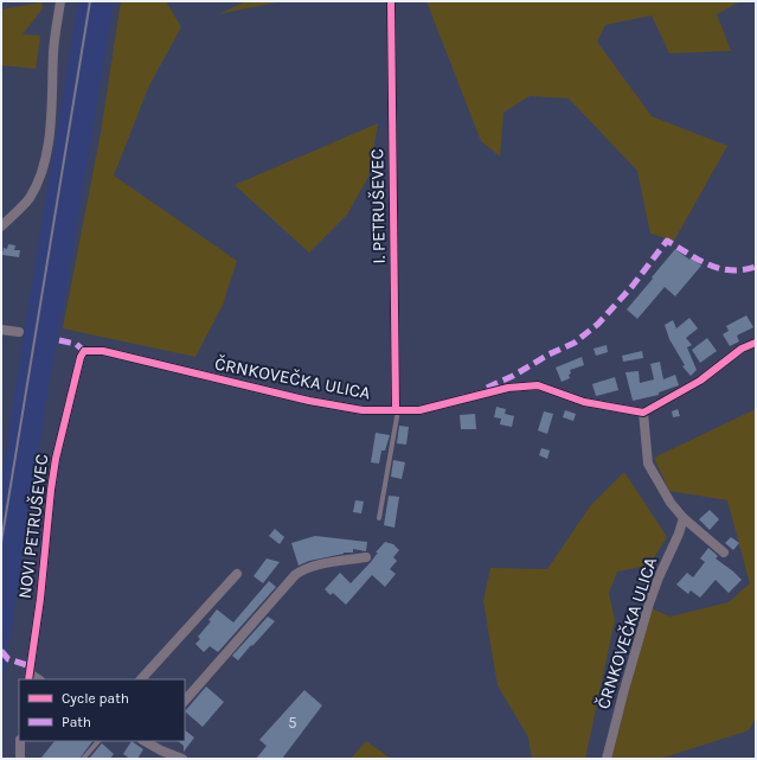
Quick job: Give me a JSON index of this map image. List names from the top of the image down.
{
  "streets": {
    "street": ["I. PETRUŠEVEC", "ČRNKOVEČKA ULICA", "NOVI PETRUŠEVEC"]
  },
  "crossings": [
    ["I. PETRUŠEVEC", "ČRNKOVEČKA ULICA"],
    ["ČRNKOVEČKA ULICA", "NOVI PETRUŠEVEC"]
  ],
  "house_numbers": ["5"],
  "legend": ["Cycle path", "Path"]
}
